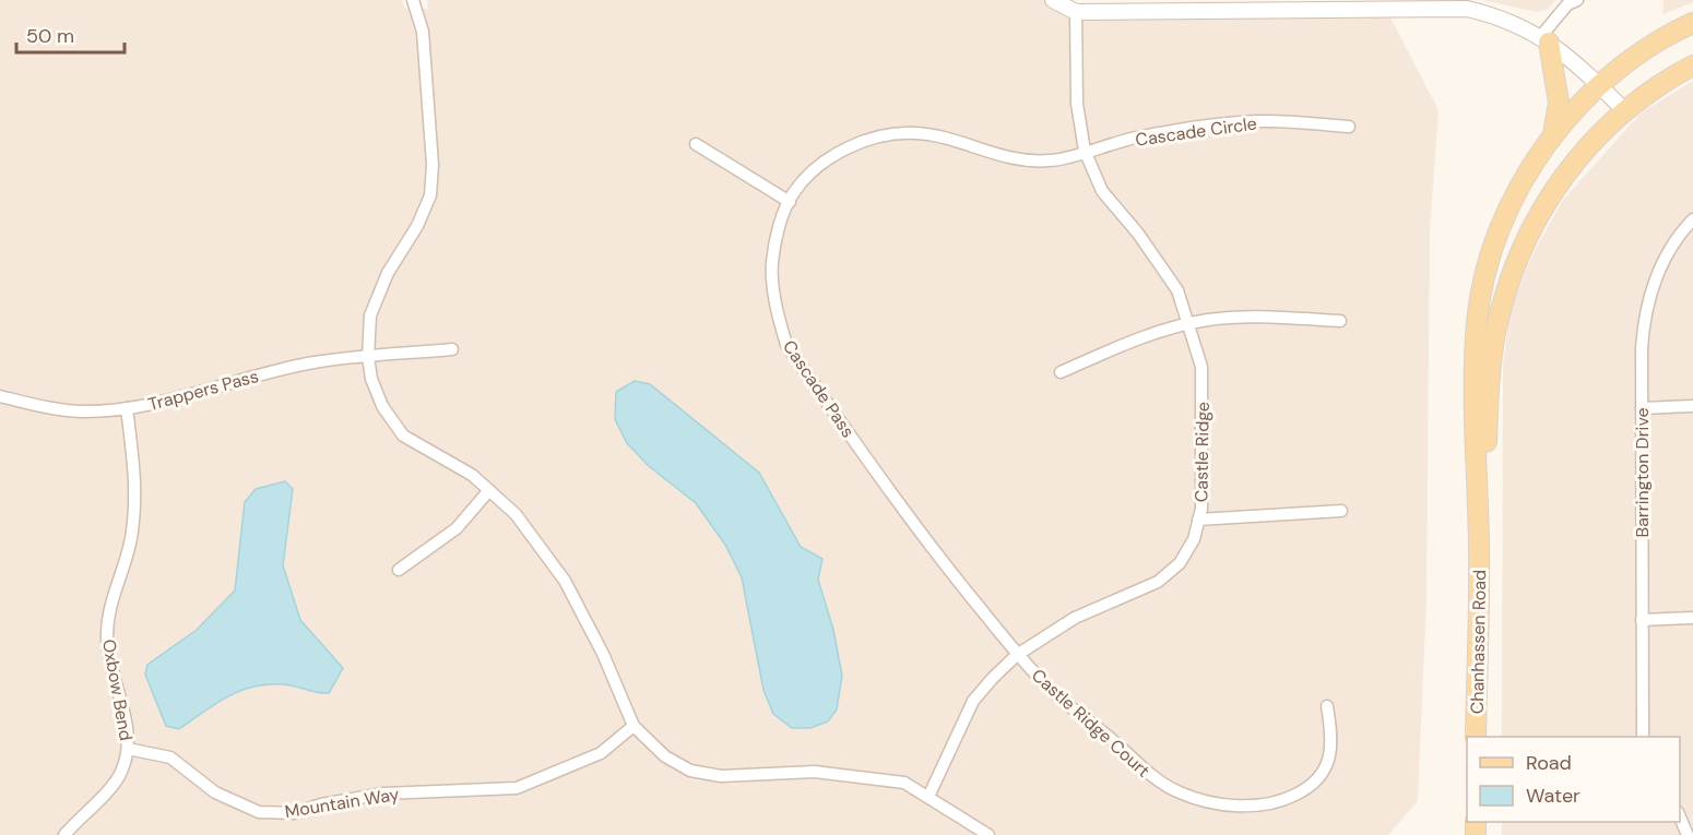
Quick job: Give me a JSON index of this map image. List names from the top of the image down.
{
  "streets": {
    "main road": ["Chanhassen Road"],
    "street": [
      "Cascade Circle",
      "Cascade Pass",
      "Trappers Pass",
      "Castle Ridge",
      "Barrington Drive",
      "Oxbow Bend",
      "Castle Ridge Court",
      "Mountain Way"
    ]
  },
  "crossings": [
    ["Cascade Circle", "Cascade Pass"],
    ["Cascade Circle", "Castle Ridge"],
    ["Cascade Pass", "Castle Ridge"],
    ["Cascade Pass", "Castle Ridge Court"],
    ["Trappers Pass", "Oxbow Bend"],
    ["Castle Ridge", "Castle Ridge Court"],
    ["Oxbow Bend", "Mountain Way"]
  ],
  "legend": ["Road", "Water"],
  "scale_bar": "50 m"
}
